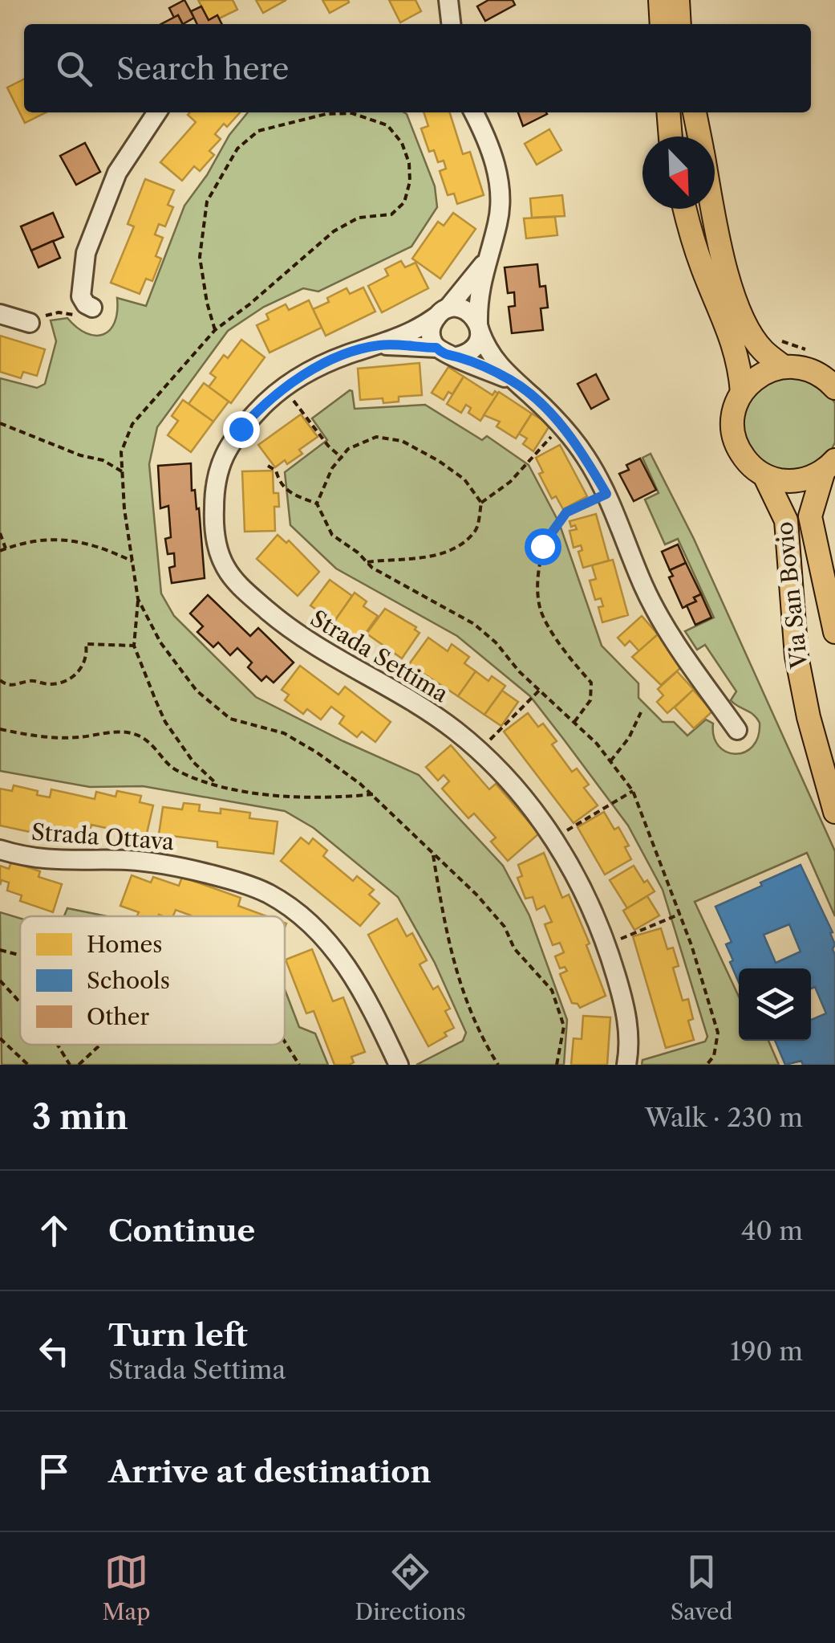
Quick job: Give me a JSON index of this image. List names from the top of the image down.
{
  "streets": {
    "main road": ["Via San Bovio"],
    "street": ["Strada Settima", "Strada Ottava"]
  },
  "legend": ["Homes", "Schools", "Other"],
  "north": "bottom right",
  "page": {
    "search": "Search here",
    "heading": ["3 min", "Walk · 230 m"],
    "list": [
      ["Continue", "40 m"],
      ["Turn left", "Strada Settima", "190 m"],
      "Arrive at destination"
    ],
    "nav": ["Map", "Directions", "Saved"]
  }
}
